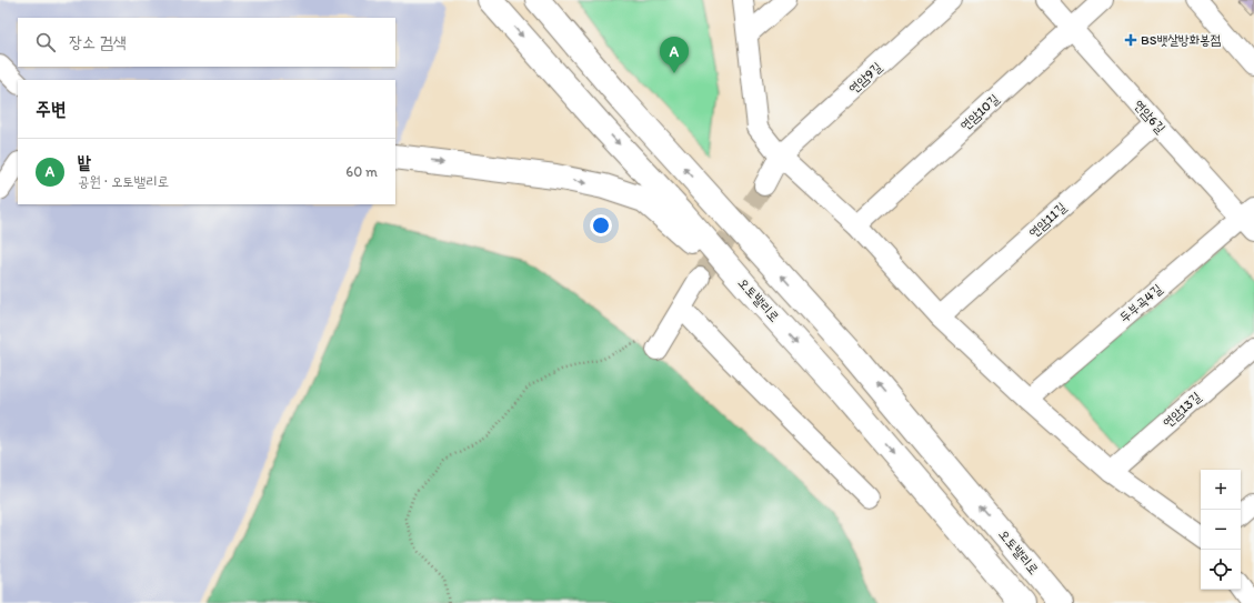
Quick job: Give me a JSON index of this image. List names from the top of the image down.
{
  "streets": {
    "highway": ["오토밸리로"],
    "street": [
      "연암9길",
      "연암10길",
      "연암6길",
      "연암11길",
      "두부곡4길",
      "연암13길"
    ]
  },
  "crossings": [
    ["연암10길", "연암6길"],
    ["연암6길", "연암11길"],
    ["연암6길", "두부곡4길"]
  ],
  "places": {
    "health": ["BS뱃살방화봉점"]
  },
  "page": {
    "search": "장소 검색",
    "pins": "A",
    "heading": "주변",
    "list": [
      {
        "mark": "A",
        "name": "밭",
        "note": "공원 · 오토밸리로",
        "value": "60 m"
      }
    ],
    "map_buttons": ["+", "−"]
  }
}
